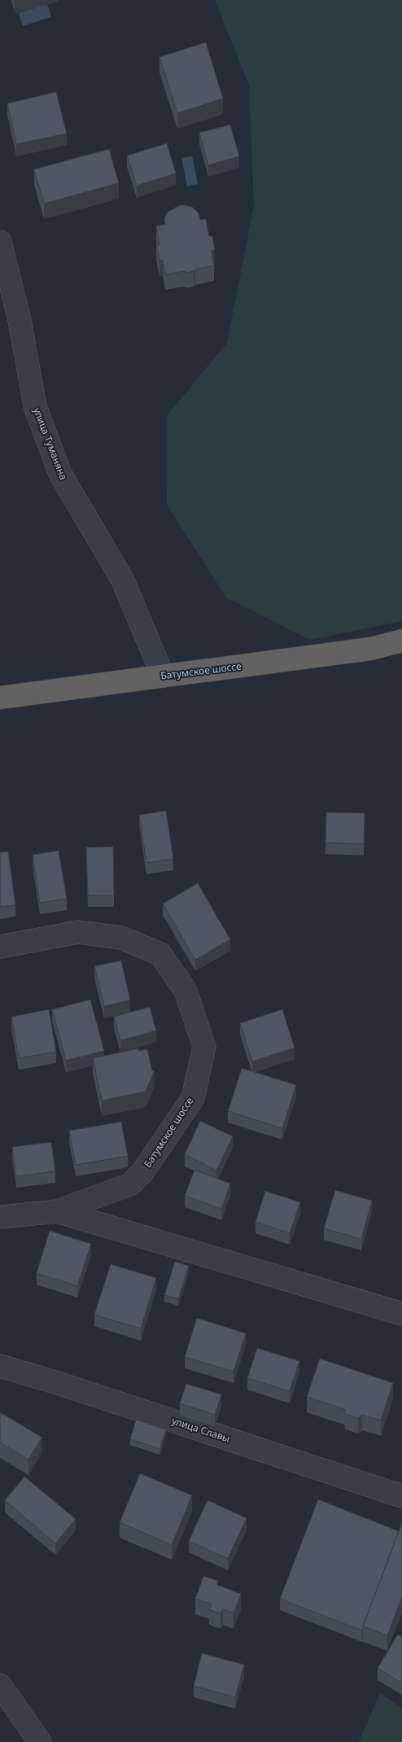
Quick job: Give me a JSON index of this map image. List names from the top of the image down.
{
  "streets": {
    "highway": ["Батумское шоссе"],
    "street": ["улица Туманяна", "улица Славы"]
  },
  "crossings": [
    ["улица Туманяна", "Батумское шоссе"]
  ]
}
